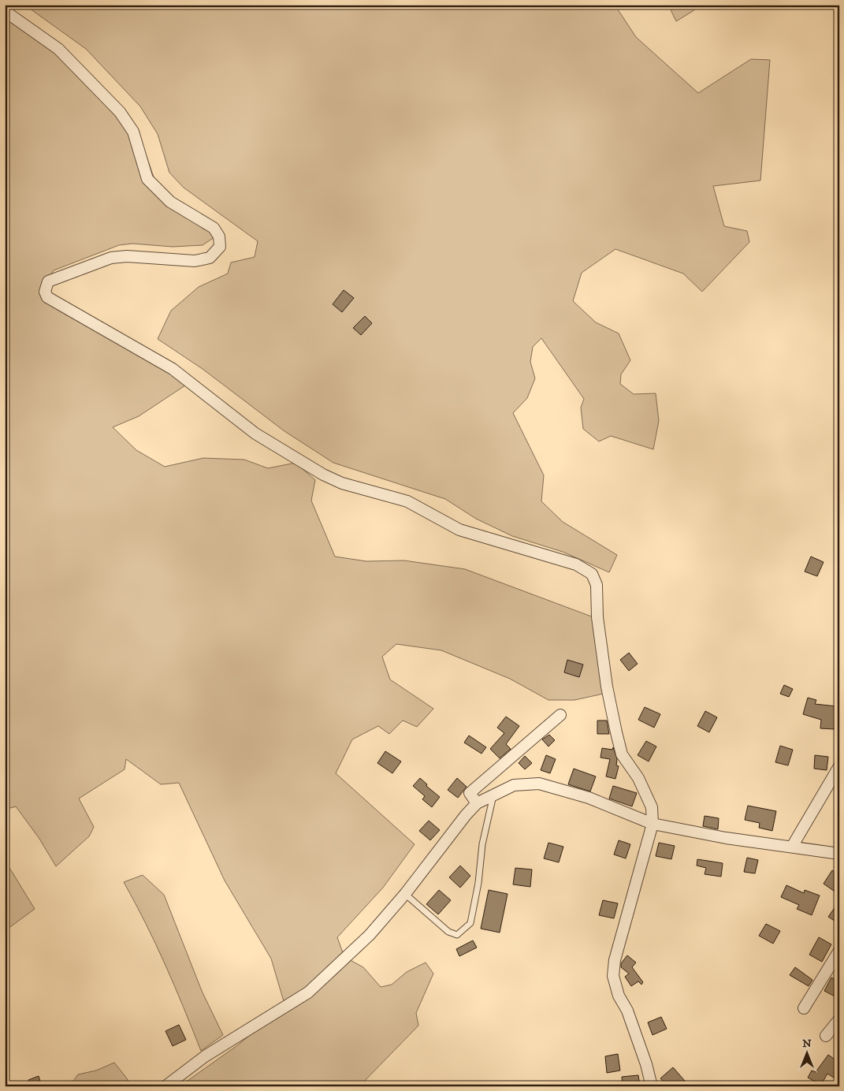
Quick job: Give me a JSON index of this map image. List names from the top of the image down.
{
  "north": "top"
}
